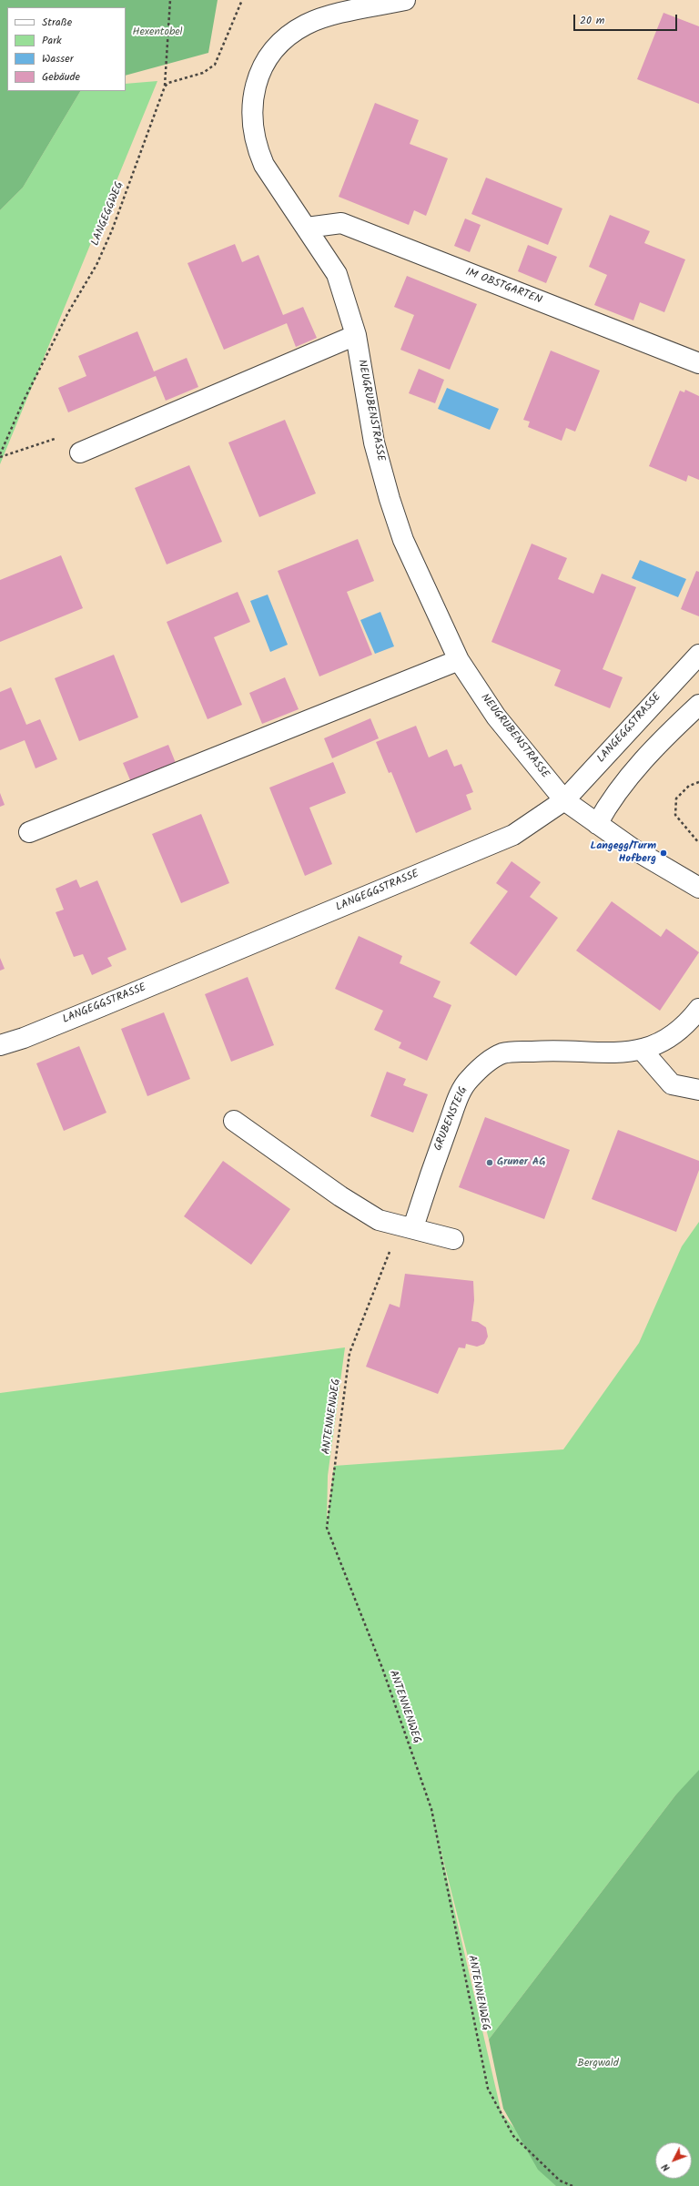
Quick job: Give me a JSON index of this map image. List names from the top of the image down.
{
  "streets": {
    "street": [
      "IM OBSTGARTEN",
      "NEUGRUBENSTRASSE",
      "LANGEGGSTRASSE",
      "GRUBENSTEIG"
    ],
    "path": ["LANGEGGWEG", "ANTENNENWEG"]
  },
  "crossings": [
    ["IM OBSTGARTEN", "NEUGRUBENSTRASSE"],
    ["NEUGRUBENSTRASSE", "LANGEGGSTRASSE"],
    ["GRUBENSTEIG", "ANTENNENWEG"]
  ],
  "parks": ["Hexentobel", "Bergwald"],
  "places": ["Langegg/Turm Hofberg", "Gruner AG"],
  "legend": [
    "Straße",
    "Park",
    "Wasser",
    "Gebäude"
  ],
  "scale_bar": "20 m",
  "north": "bottom left"
}
